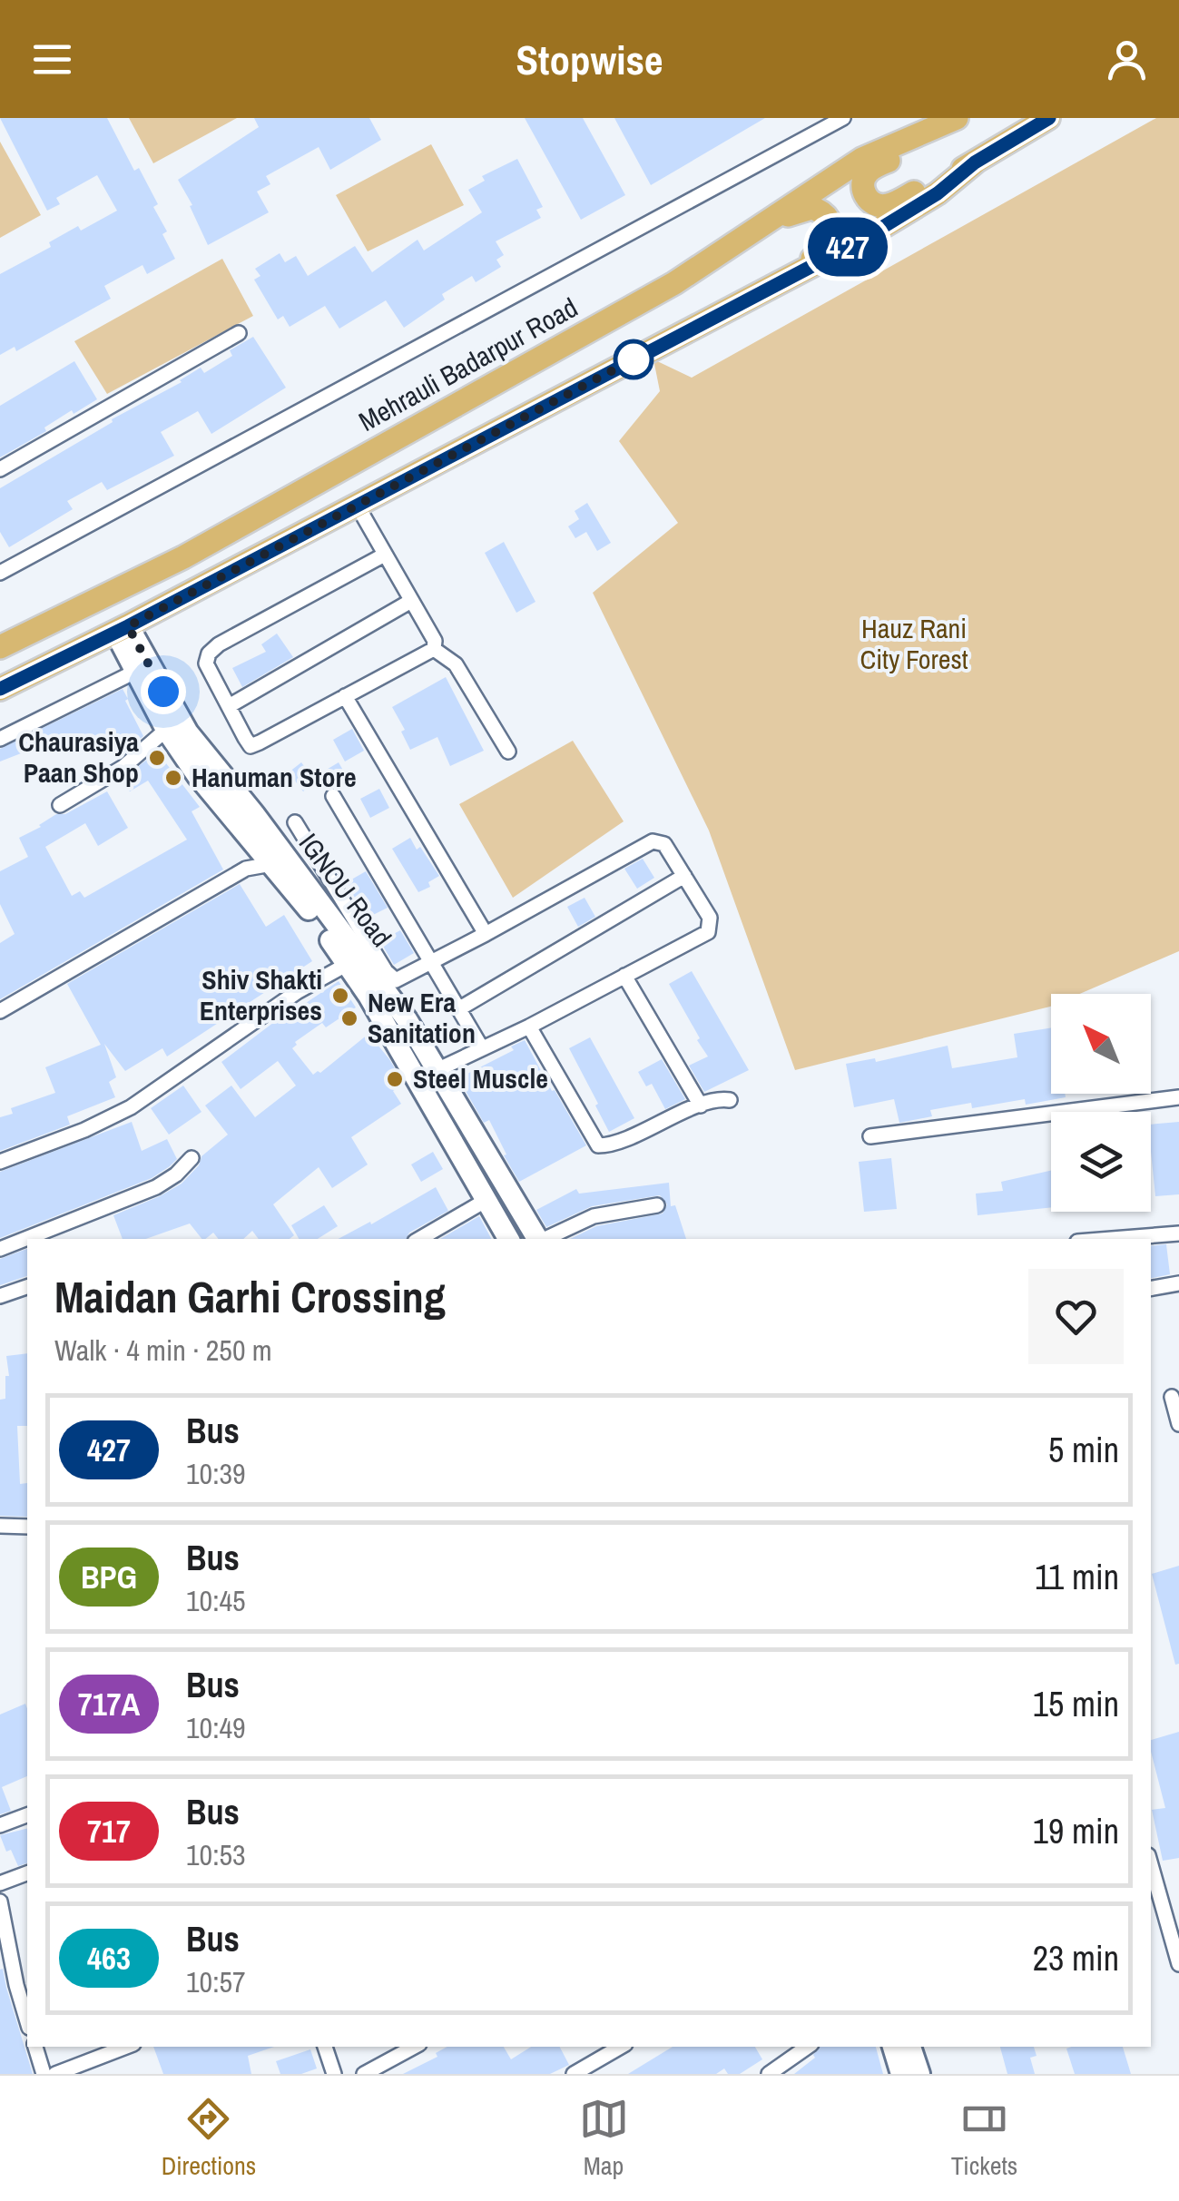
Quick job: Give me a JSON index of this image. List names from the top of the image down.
{
  "streets": {
    "main road": ["Mehrauli Badarpur Road"],
    "street": ["IGNOU Road"]
  },
  "parks": ["Hauz Rani City Forest"],
  "places": [
    "Chaurasiya Paan Shop",
    "Hanuman Store",
    "Shiv Shakti Enterprises",
    "New Era Sanitation",
    "Steel Muscle"
  ],
  "lines": ["bus line 427"],
  "north": "top left",
  "page": {
    "header": "Stopwise",
    "on_map": "427",
    "heading": ["Maidan Garhi Crossing", "Walk · 4 min · 250 m"],
    "list": [
      {
        "mark": "427",
        "name": "Bus",
        "note": "10:39",
        "value": "5 min"
      },
      {
        "mark": "BPG",
        "name": "Bus",
        "note": "10:45",
        "value": "11 min"
      },
      {
        "mark": "717A",
        "name": "Bus",
        "note": "10:49",
        "value": "15 min"
      },
      {
        "mark": "717",
        "name": "Bus",
        "note": "10:53",
        "value": "19 min"
      },
      {
        "mark": "463",
        "name": "Bus",
        "note": "10:57",
        "value": "23 min"
      }
    ],
    "tabs": ["Directions", "Map", "Tickets"]
  }
}
